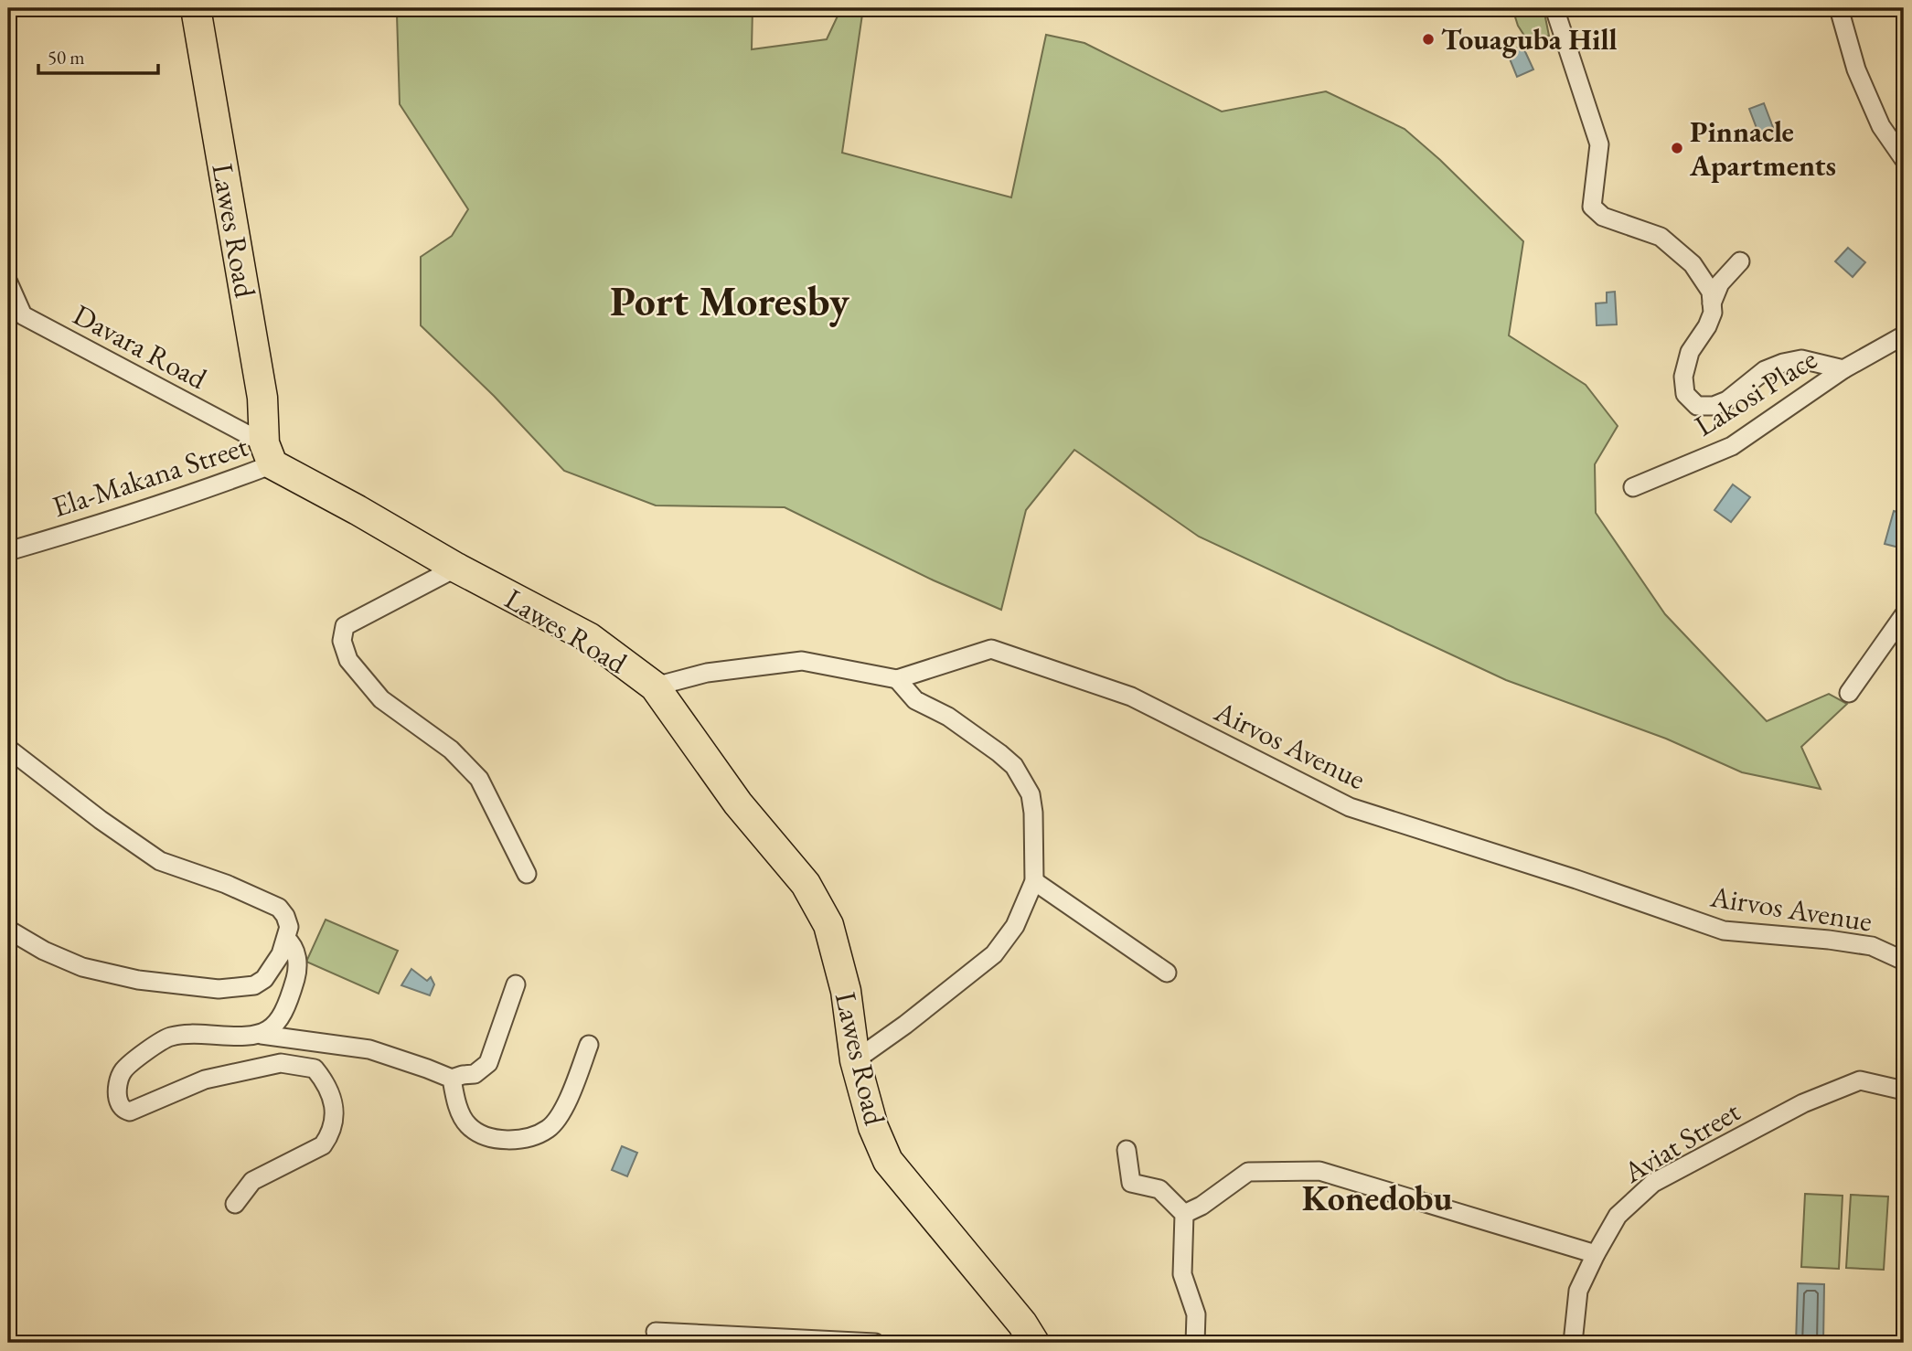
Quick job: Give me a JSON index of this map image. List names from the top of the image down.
{
  "streets": {
    "main road": ["Lawes Road"],
    "street": [
      "Davara Road",
      "Lakosi Place",
      "Ela-Makana Street",
      "Airvos Avenue",
      "Aviat Street"
    ]
  },
  "crossings": [
    ["Lawes Road", "Davara Road"],
    ["Lawes Road", "Ela-Makana Street"],
    ["Lawes Road", "Airvos Avenue"],
    ["Davara Road", "Ela-Makana Street"]
  ],
  "districts": ["Port Moresby", "Konedobu"],
  "places": ["Touaguba Hill", "Pinnacle Apartments"],
  "scale_bar": "50 m"
}
